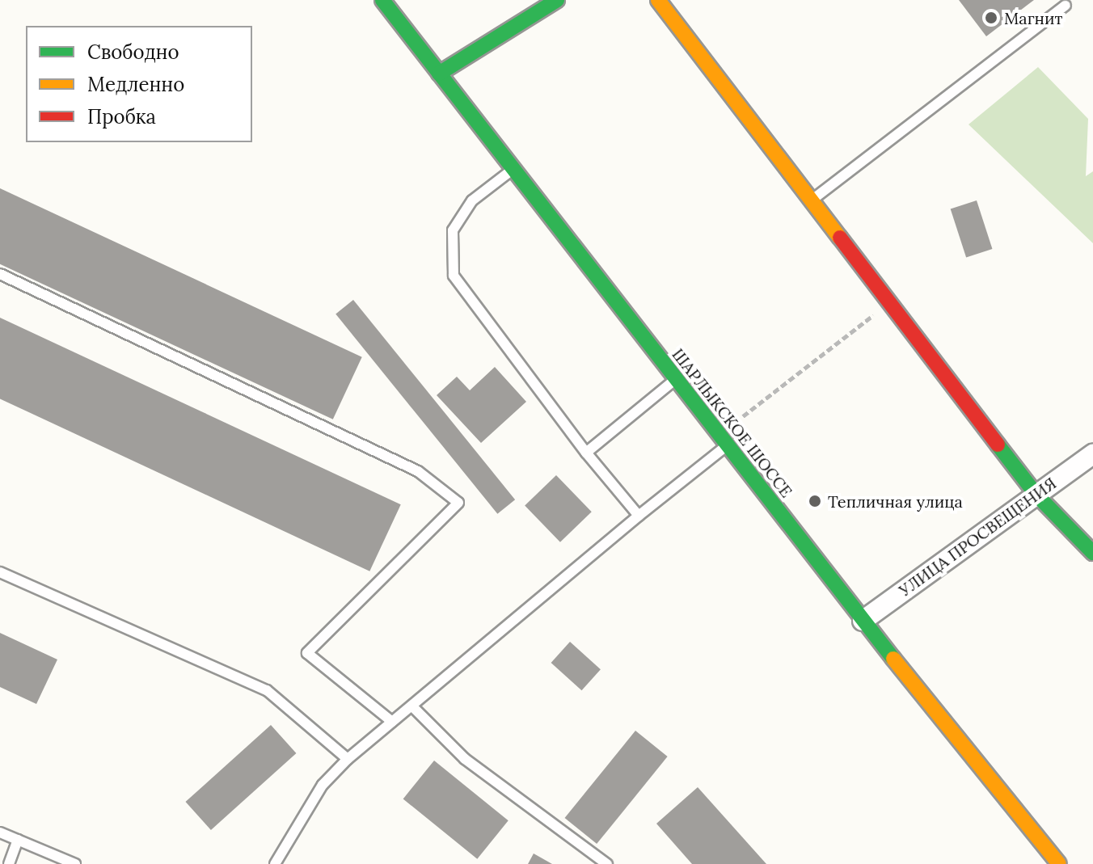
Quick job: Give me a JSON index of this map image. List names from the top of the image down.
{
  "streets": {
    "main road": ["ШАРЛЫКСКОЕ ШОССЕ"],
    "street": ["УЛИЦА ПРОСВЕЩЕНИЯ"]
  },
  "crossings": [
    ["ШАРЛЫКСКОЕ ШОССЕ", "УЛИЦА ПРОСВЕЩЕНИЯ"]
  ],
  "places": ["Магнит", "Тепличная улица"],
  "legend": ["Свободно", "Медленно", "Пробка"]
}
